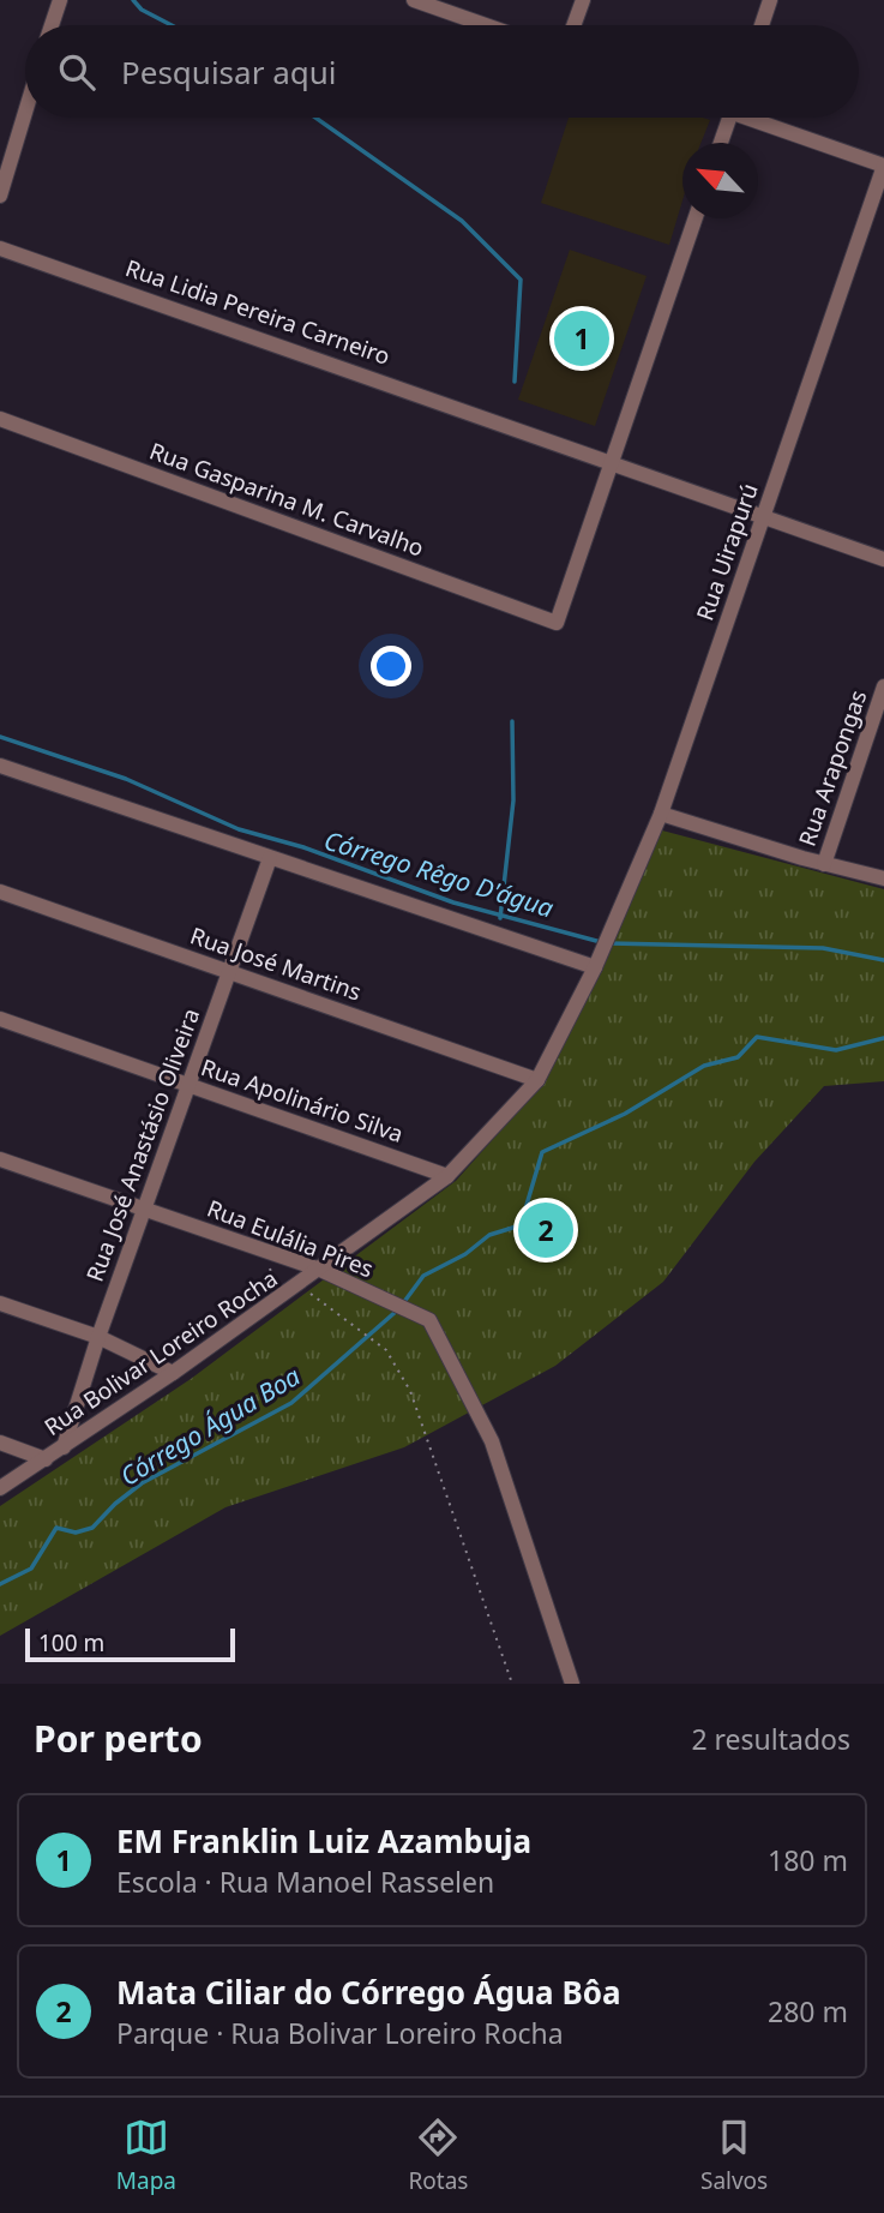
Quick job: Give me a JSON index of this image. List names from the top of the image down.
{
  "streets": {
    "street": [
      "Rua Lidia Pereira Carneiro",
      "Rua Gasparina M. Carvalho",
      "Rua Uirapurú",
      "Rua Arapongas",
      "Rua José Martins",
      "Rua Apolinário Silva",
      "Rua José Anastásio Oliveira",
      "Rua Eulália Pires",
      "Rua Bolivar Loreiro Rocha"
    ]
  },
  "crossings": [
    ["Rua Lidia Pereira Carneiro", "Rua Gasparina M. Carvalho"],
    ["Rua Lidia Pereira Carneiro", "Rua Uirapurú"],
    ["Rua Uirapurú", "Rua Bolivar Loreiro Rocha"],
    ["Rua José Martins", "Rua José Anastásio Oliveira"],
    ["Rua José Martins", "Rua Bolivar Loreiro Rocha"],
    ["Rua Apolinário Silva", "Rua José Anastásio Oliveira"],
    ["Rua Apolinário Silva", "Rua Bolivar Loreiro Rocha"],
    ["Rua José Anastásio Oliveira", "Rua Eulália Pires"],
    ["Rua José Anastásio Oliveira", "Rua Bolivar Loreiro Rocha"],
    ["Rua Eulália Pires", "Rua Bolivar Loreiro Rocha"]
  ],
  "water": ["Córrego Rêgo D'água", "Córrego Água Boa"],
  "scale_bar": "100 m",
  "north": "top left",
  "page": {
    "search": "Pesquisar aqui",
    "pins": ["1", "2"],
    "scale": "100 m",
    "heading": ["Por perto", "2 resultados"],
    "list": [
      {
        "mark": "1",
        "name": "EM Franklin Luiz Azambuja",
        "note": "Escola · Rua Manoel Rasselen",
        "value": "180 m"
      },
      {
        "mark": "2",
        "name": "Mata Ciliar do Córrego Água Bôa",
        "note": "Parque · Rua Bolivar Loreiro Rocha",
        "value": "280 m"
      }
    ],
    "nav": ["Mapa", "Rotas", "Salvos"]
  }
}
